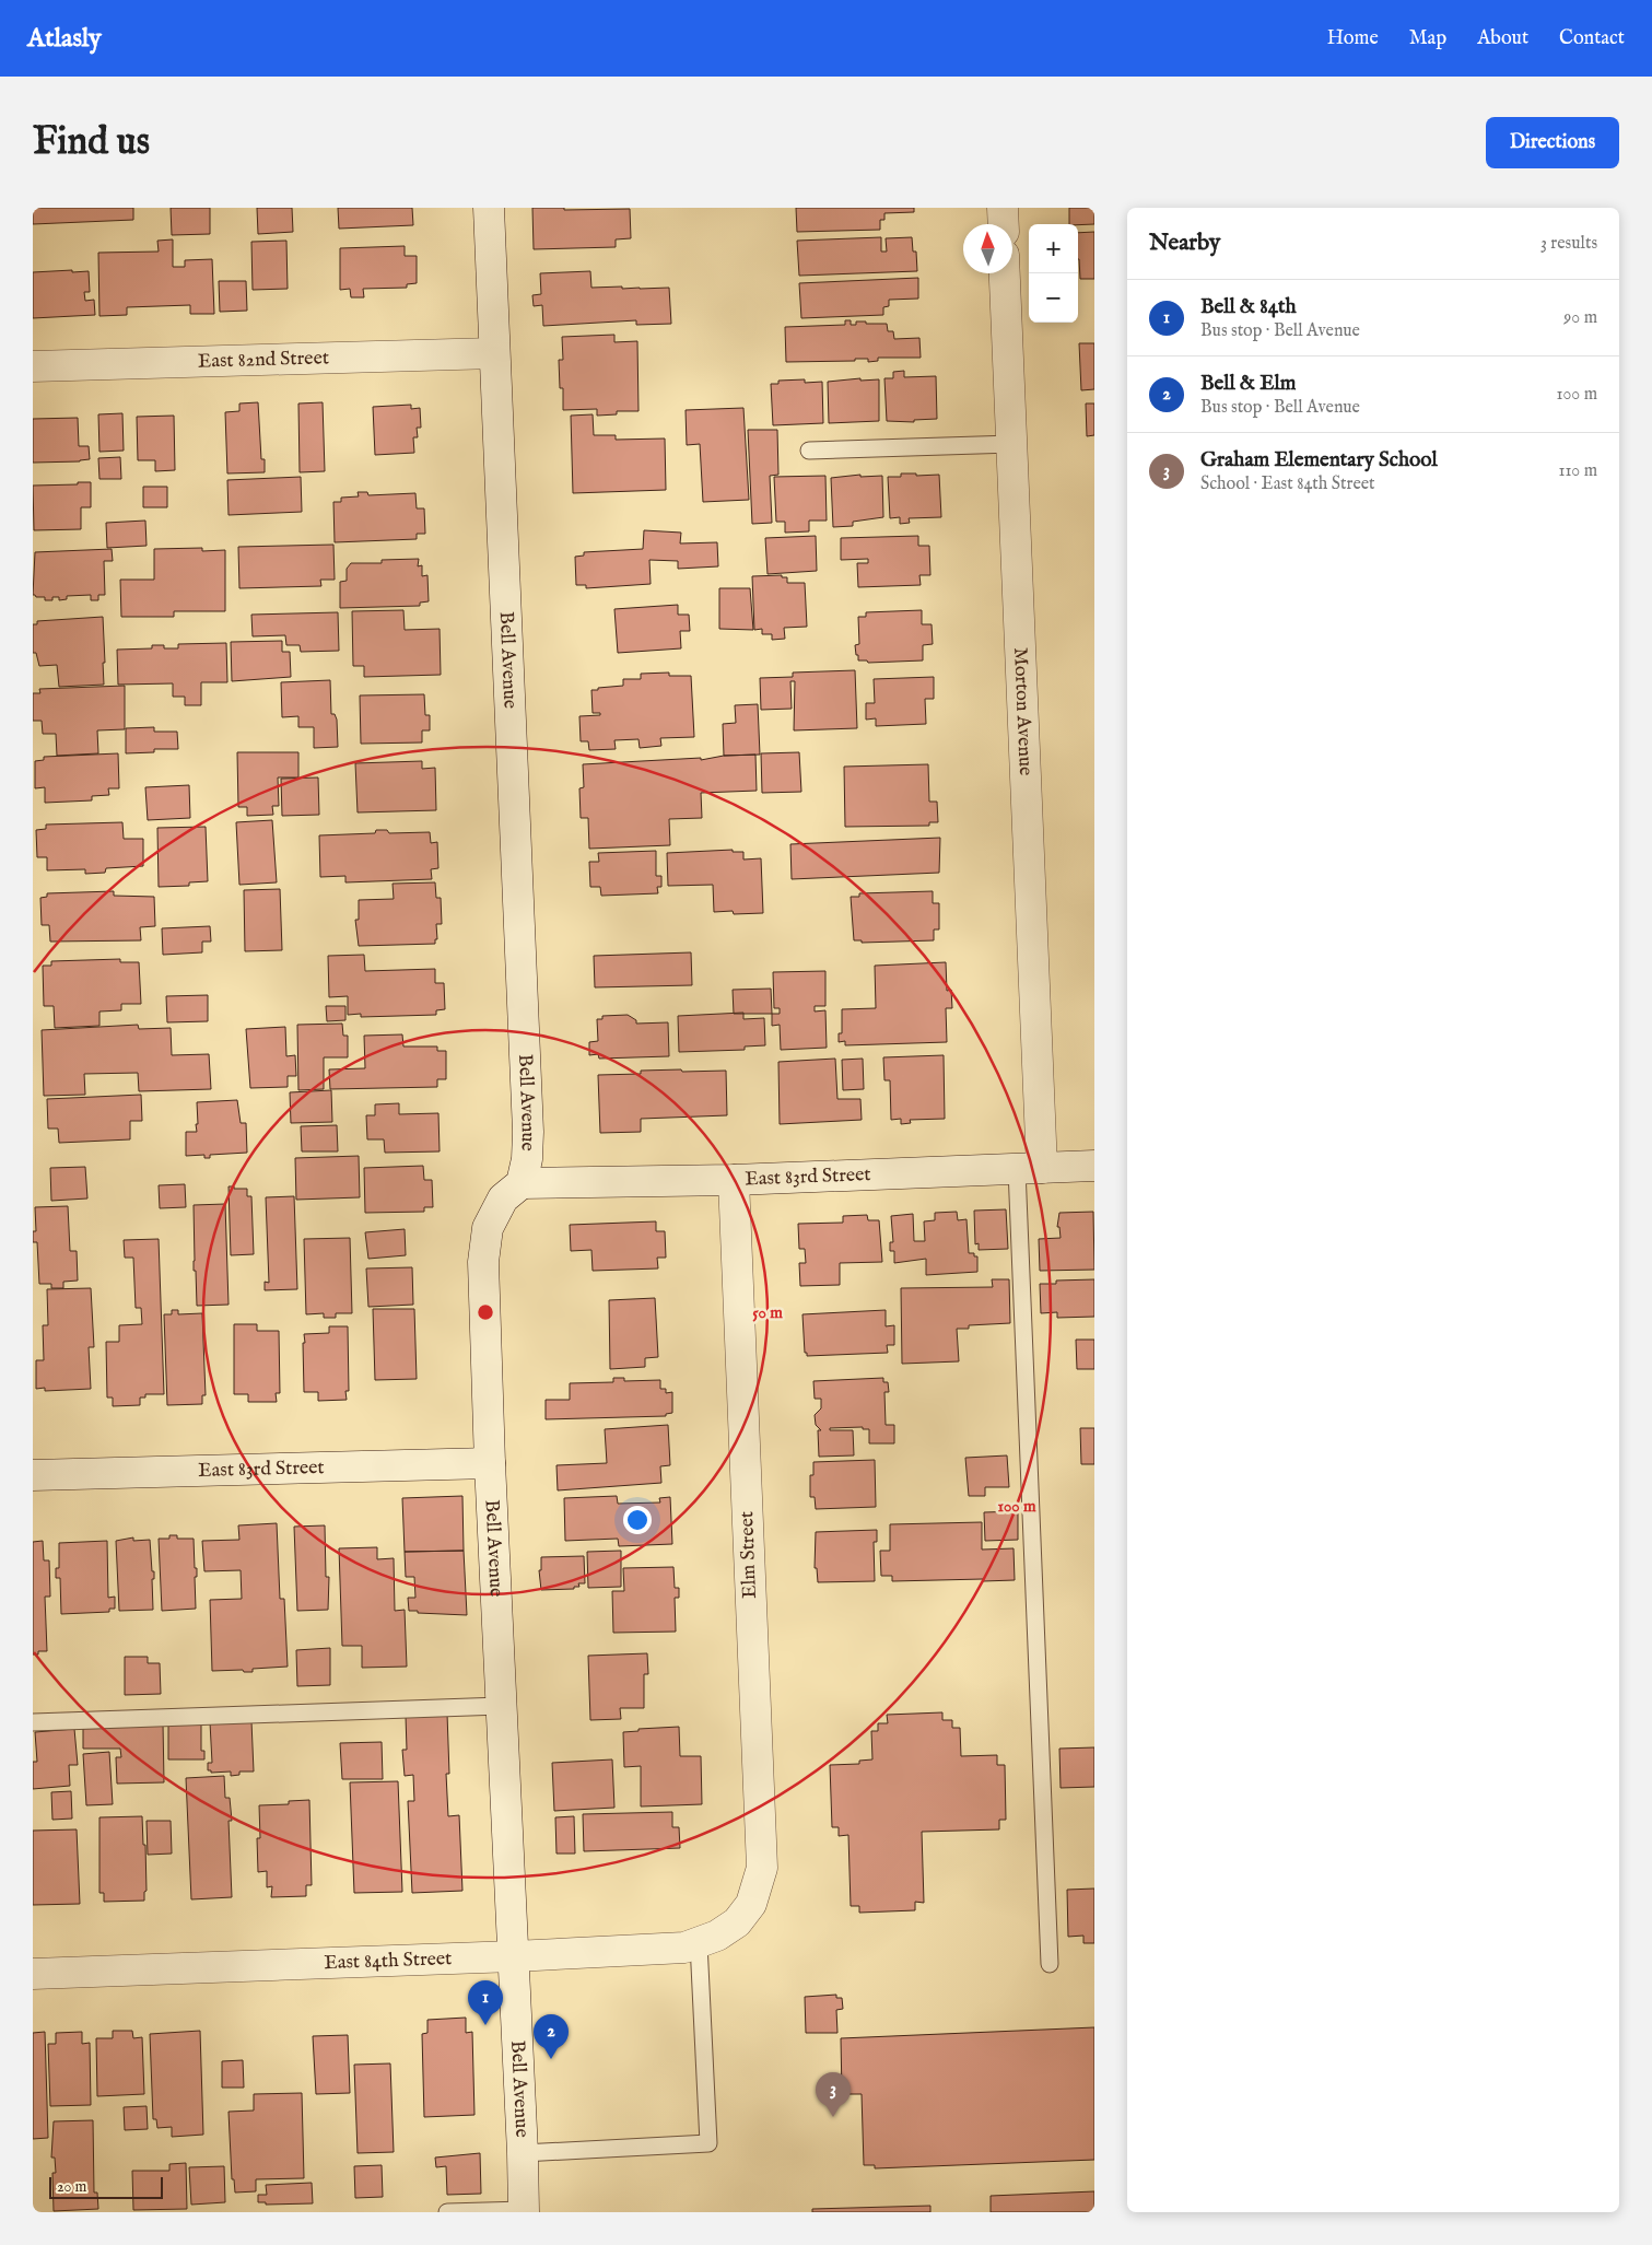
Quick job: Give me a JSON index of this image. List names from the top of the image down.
{
  "streets": {
    "street": [
      "East 82nd Street",
      "Bell Avenue",
      "Morton Avenue",
      "East 83rd Street",
      "Elm Street",
      "East 84th Street"
    ]
  },
  "crossings": [
    ["East 82nd Street", "Bell Avenue"],
    ["Bell Avenue", "East 83rd Street"],
    ["Bell Avenue", "East 84th Street"],
    ["Morton Avenue", "East 83rd Street"],
    ["East 83rd Street", "Elm Street"],
    ["Elm Street", "East 84th Street"]
  ],
  "scale_bar": "20 m",
  "north": "top",
  "page": {
    "header": "Atlasly",
    "nav": [
      "Home",
      "Map",
      "About",
      "Contact"
    ],
    "buttons": "Directions",
    "title": "Find us",
    "heading": ["Nearby", "3 results"],
    "map_buttons": ["+", "−"],
    "list": [
      {
        "mark": "1",
        "name": "Bell & 84th",
        "note": "Bus stop · Bell Avenue",
        "value": "90 m"
      },
      {
        "mark": "2",
        "name": "Bell & Elm",
        "note": "Bus stop · Bell Avenue",
        "value": "100 m"
      },
      {
        "mark": "3",
        "name": "Graham Elementary School",
        "note": "School · East 84th Street",
        "value": "110 m"
      }
    ],
    "pins": ["1", "2", "3"],
    "scale": "20 m"
  },
  "rings": ["50 m", "100 m"]
}
